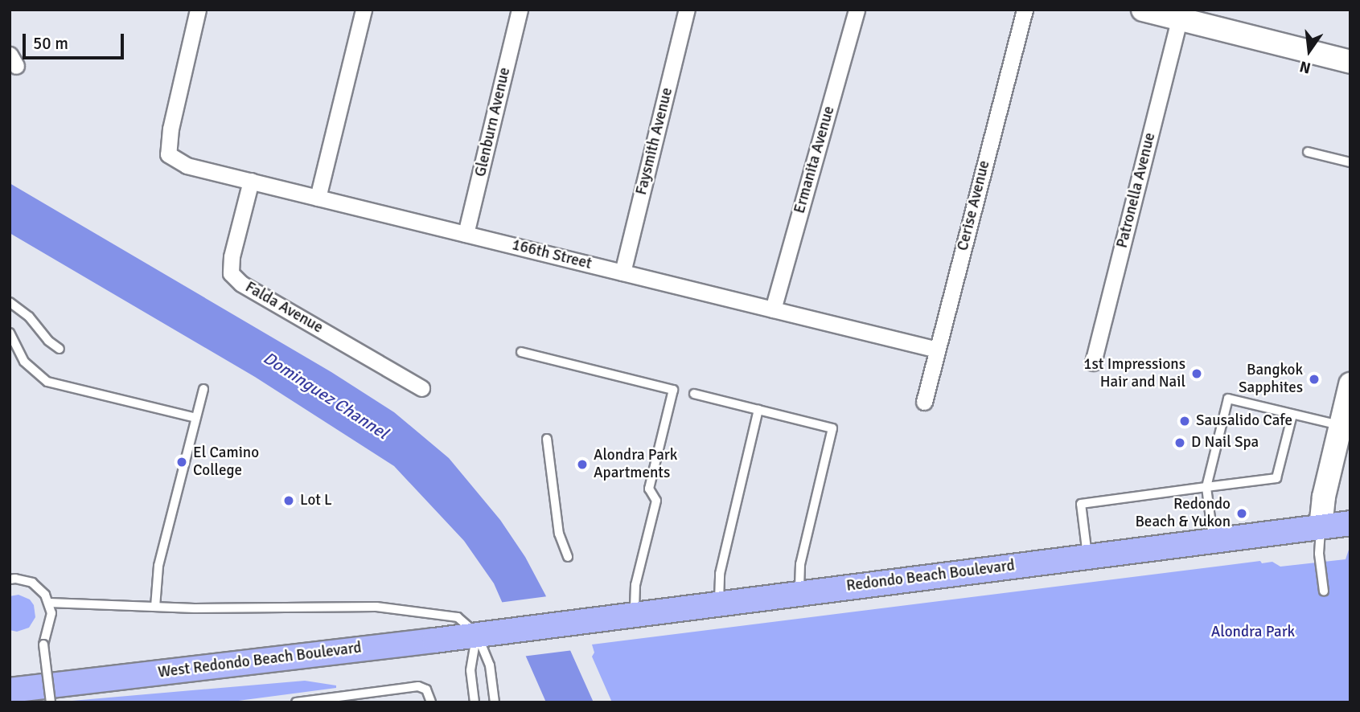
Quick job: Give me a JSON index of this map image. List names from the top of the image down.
{
  "streets": {
    "main road": ["Redondo Beach Boulevard", "West Redondo Beach Boulevard"],
    "street": [
      "Glenburn Avenue",
      "Faysmith Avenue",
      "Ermanita Avenue",
      "Patronella Avenue",
      "Cerise Avenue",
      "166th Street",
      "Falda Avenue"
    ]
  },
  "crossings": [
    ["Glenburn Avenue", "166th Street"],
    ["Faysmith Avenue", "166th Street"],
    ["Ermanita Avenue", "166th Street"],
    ["Cerise Avenue", "166th Street"],
    ["166th Street", "Falda Avenue"],
    ["Redondo Beach Boulevard", "West Redondo Beach Boulevard"]
  ],
  "water": ["Dominguez Channel"],
  "parks": ["Alondra Park"],
  "places": [
    "1st Impressions Hair and Nail",
    "Bangkok Sapphites",
    "Sausalido Cafe",
    "D Nail Spa",
    "El Camino College",
    "Alondra Park Apartments",
    "Lot L",
    "Redondo Beach & Yukon"
  ],
  "scale_bar": "50 m",
  "north": "bottom"
}
